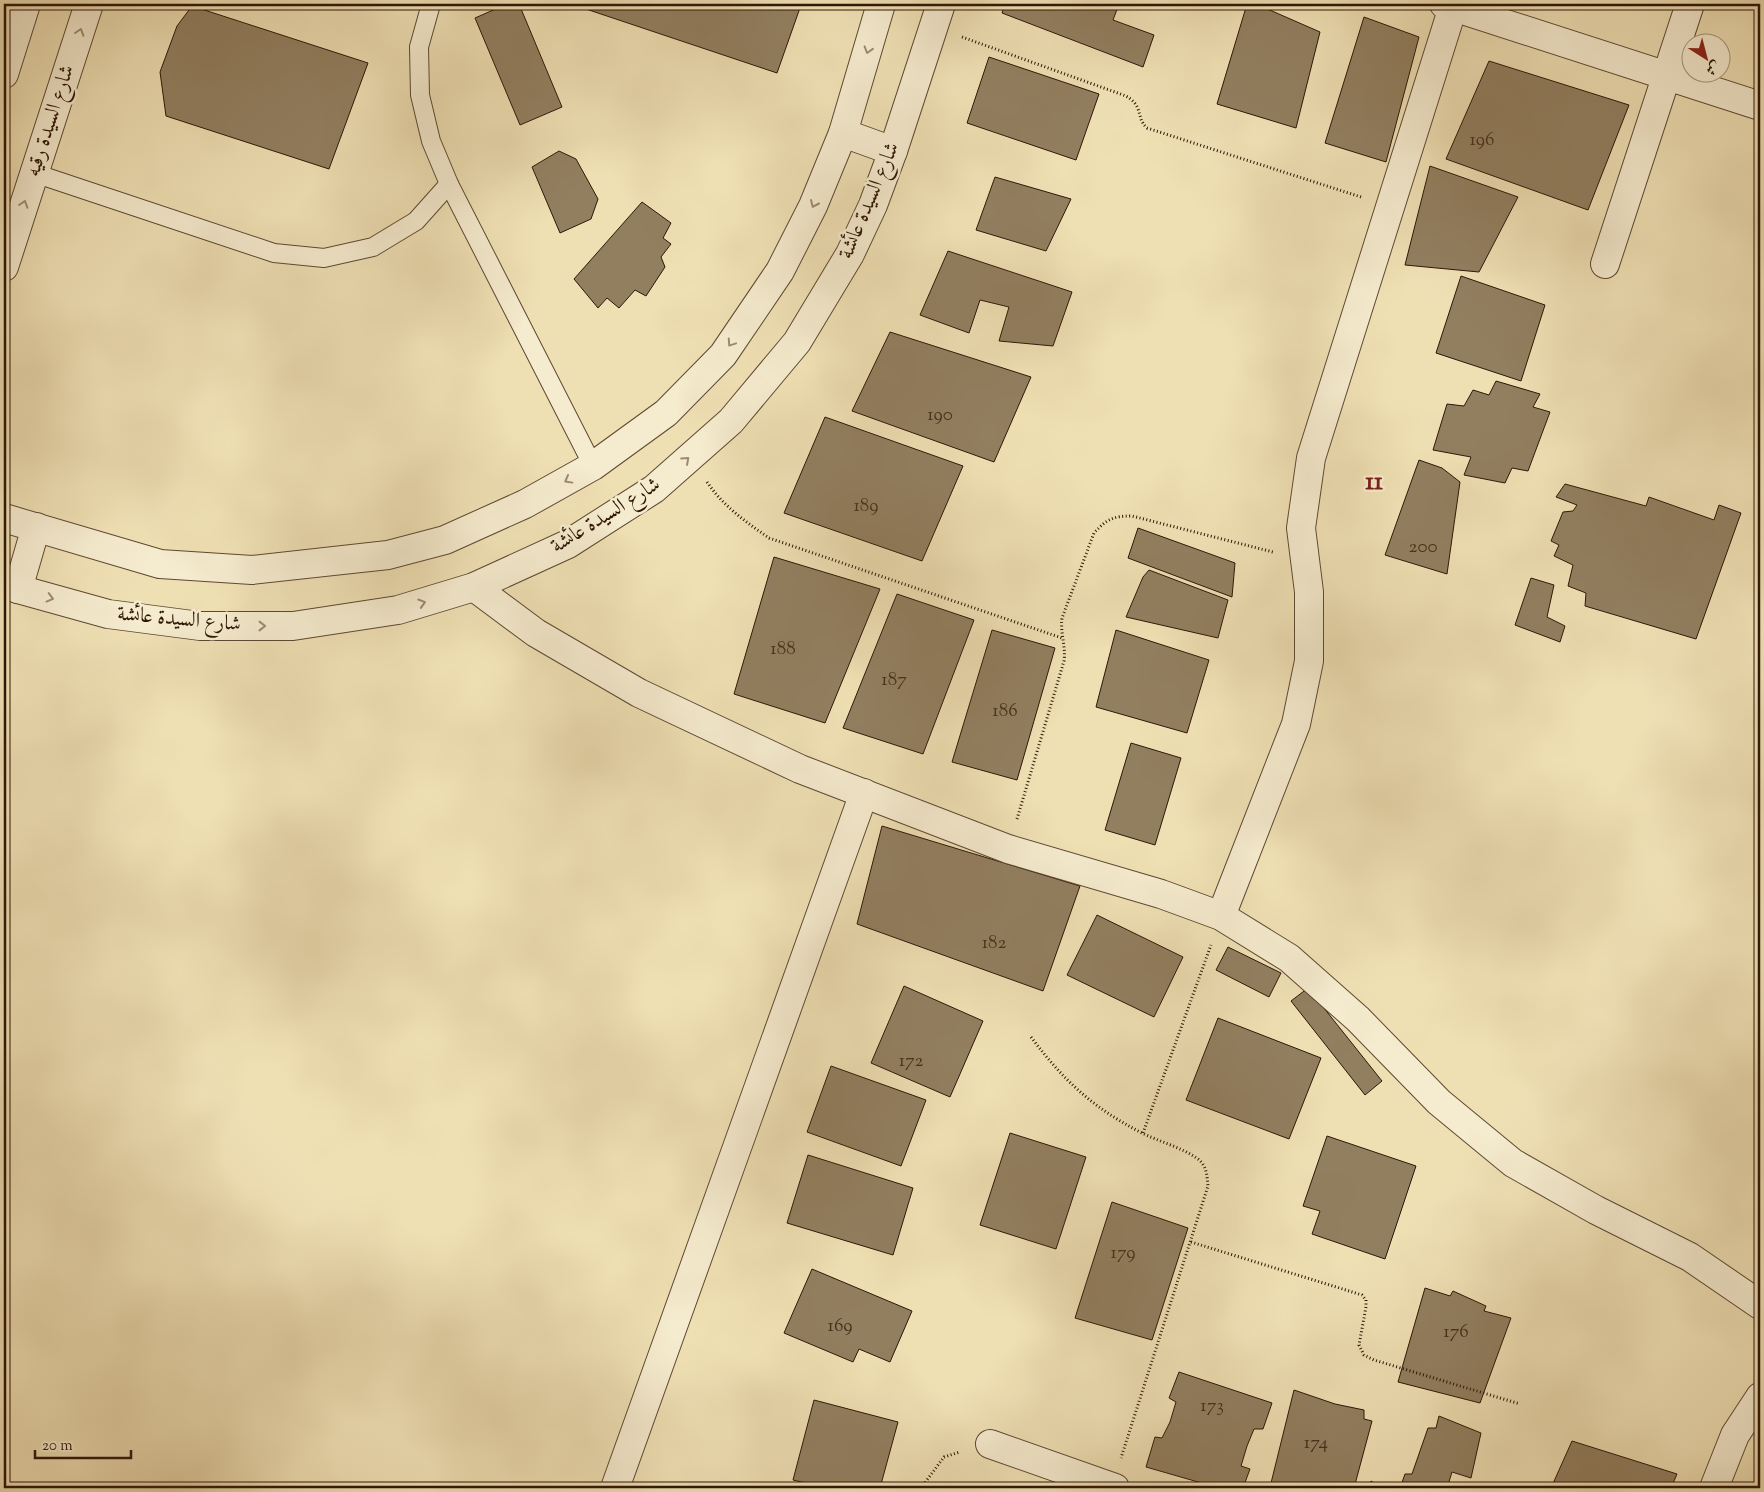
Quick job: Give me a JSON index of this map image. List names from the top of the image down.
{
  "streets": {
    "street": ["شارع السيدة رقيه", "شارع السيدة عائشة"]
  },
  "one_way": ["شارع السيدة رقيه"],
  "districts": ["11"],
  "house_numbers": [
    "196",
    "190",
    "189",
    "200",
    "188",
    "187",
    "186",
    "182",
    "172",
    "179",
    "169",
    "176",
    "173",
    "174"
  ],
  "scale_bar": "20 m",
  "north": "bottom right"
}
